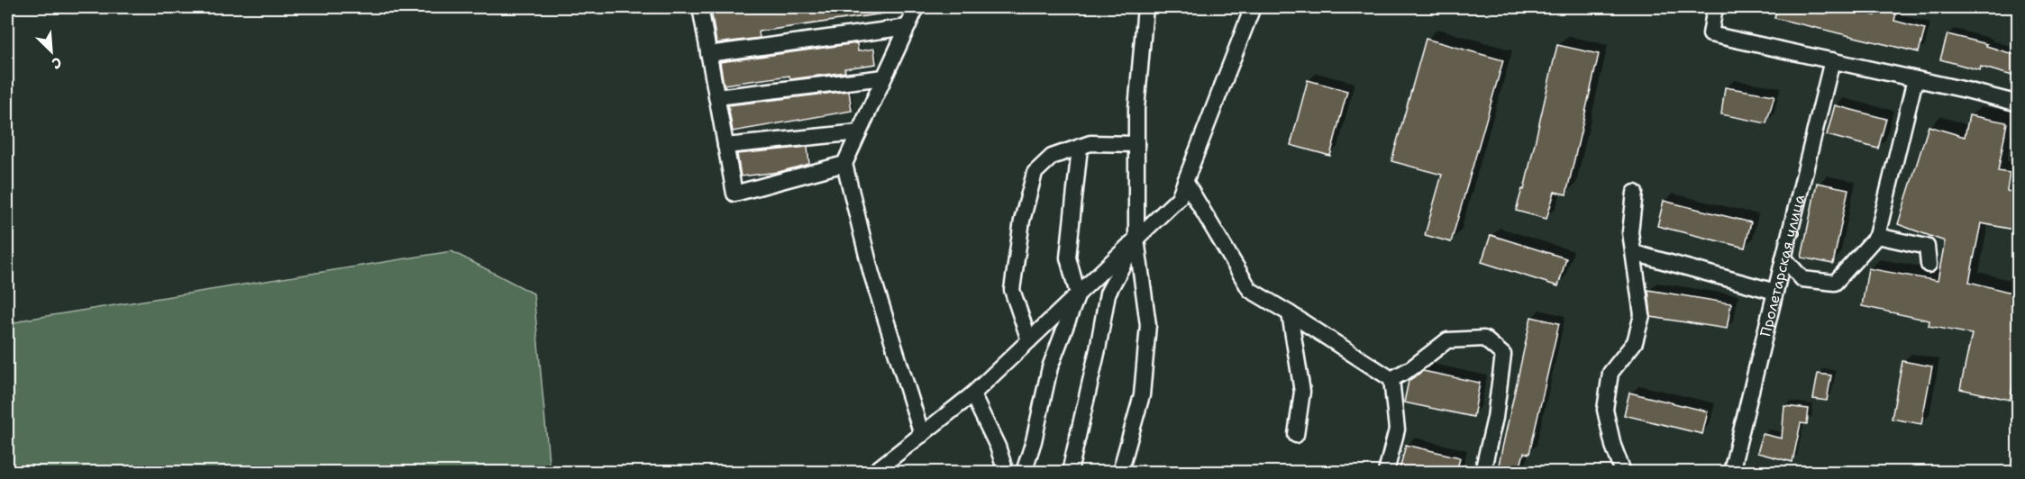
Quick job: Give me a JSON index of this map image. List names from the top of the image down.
{
  "streets": {
    "street": ["Пролетарская улица"]
  },
  "north": "bottom right"
}
